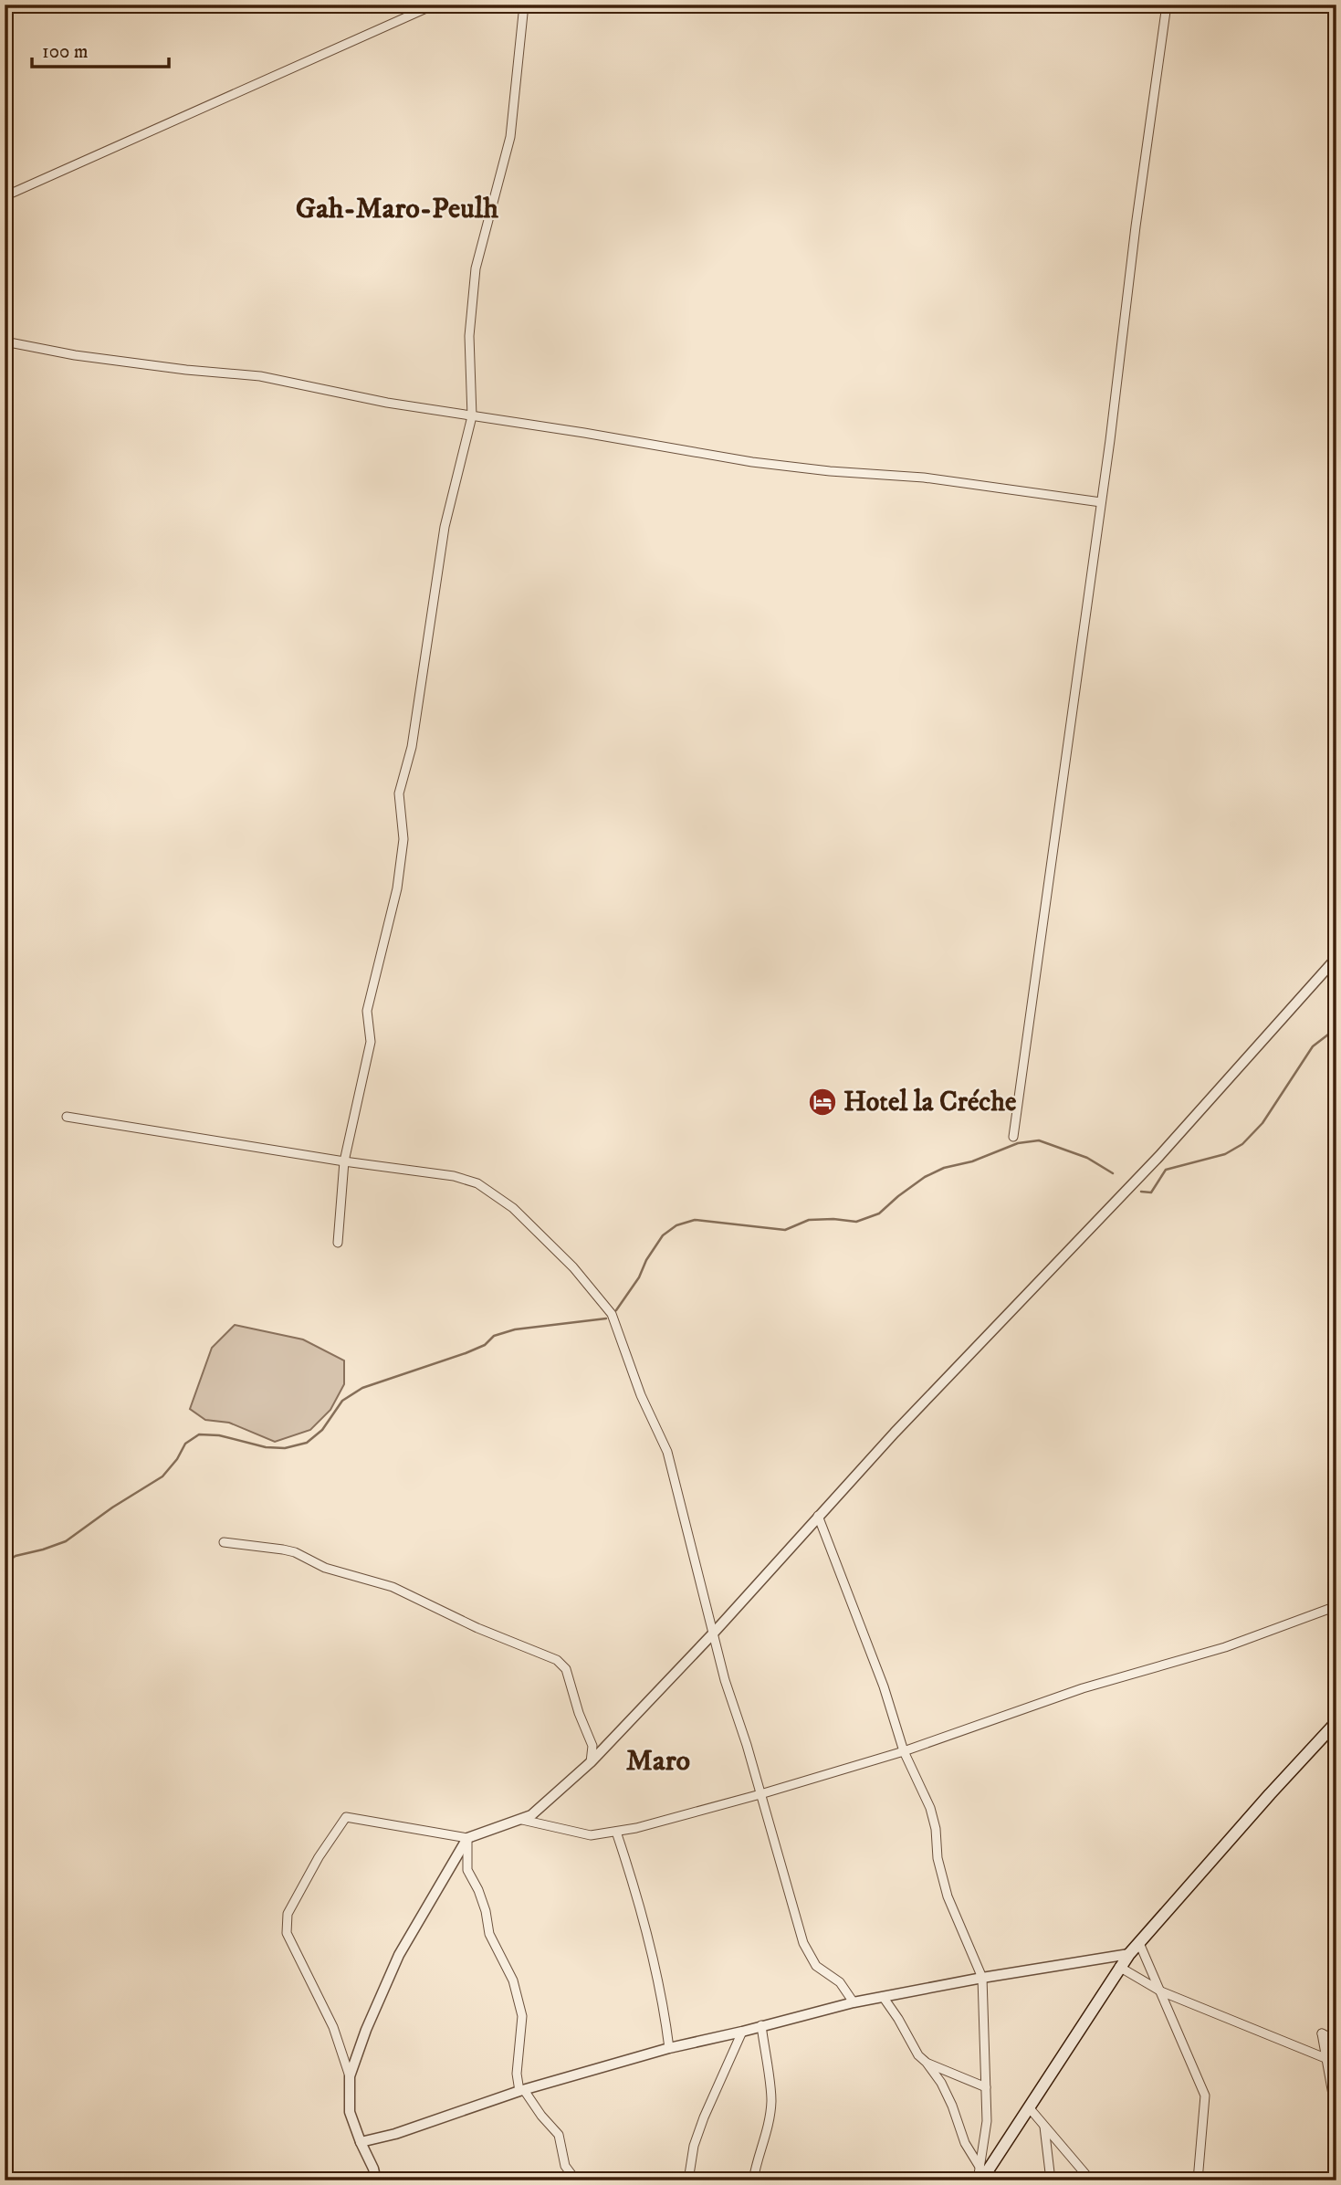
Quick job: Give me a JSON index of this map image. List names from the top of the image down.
{
  "districts": ["Gah-Maro-Peulh", "Maro"],
  "places": {
    "hotel": ["Hotel la Créche"]
  },
  "scale_bar": "100 m"
}
